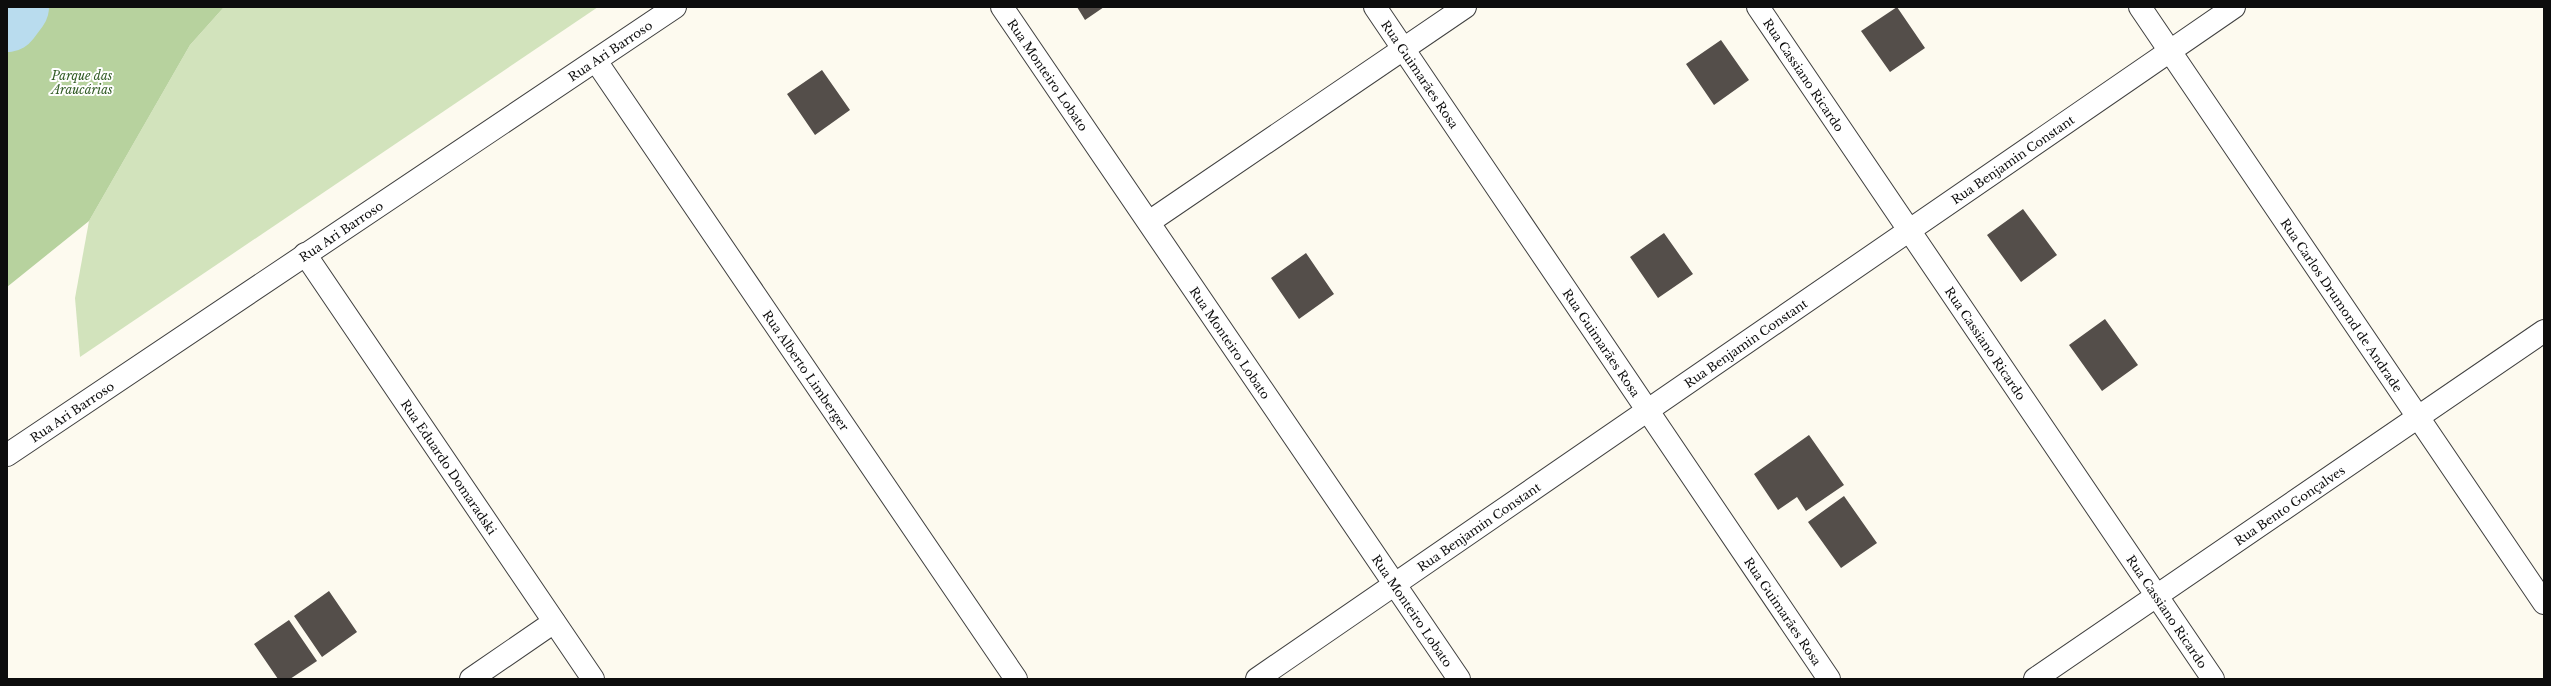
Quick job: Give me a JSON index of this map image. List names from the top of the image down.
{
  "streets": {
    "street": [
      "Rua Ari Barroso",
      "Rua Monteiro Lobato",
      "Rua Guimarães Rosa",
      "Rua Cassiano Ricardo",
      "Rua Benjamin Constant",
      "Rua Carlos Drumond de Andrade",
      "Rua Alberto Limberger",
      "Rua Eduardo Domaradski",
      "Rua Bento Gonçalves"
    ]
  },
  "crossings": [
    ["Rua Ari Barroso", "Rua Alberto Limberger"],
    ["Rua Ari Barroso", "Rua Eduardo Domaradski"],
    ["Rua Monteiro Lobato", "Rua Benjamin Constant"],
    ["Rua Guimarães Rosa", "Rua Benjamin Constant"],
    ["Rua Cassiano Ricardo", "Rua Benjamin Constant"],
    ["Rua Cassiano Ricardo", "Rua Bento Gonçalves"],
    ["Rua Benjamin Constant", "Rua Carlos Drumond de Andrade"],
    ["Rua Carlos Drumond de Andrade", "Rua Bento Gonçalves"]
  ],
  "parks": ["Parque das Araucárias"]
}
